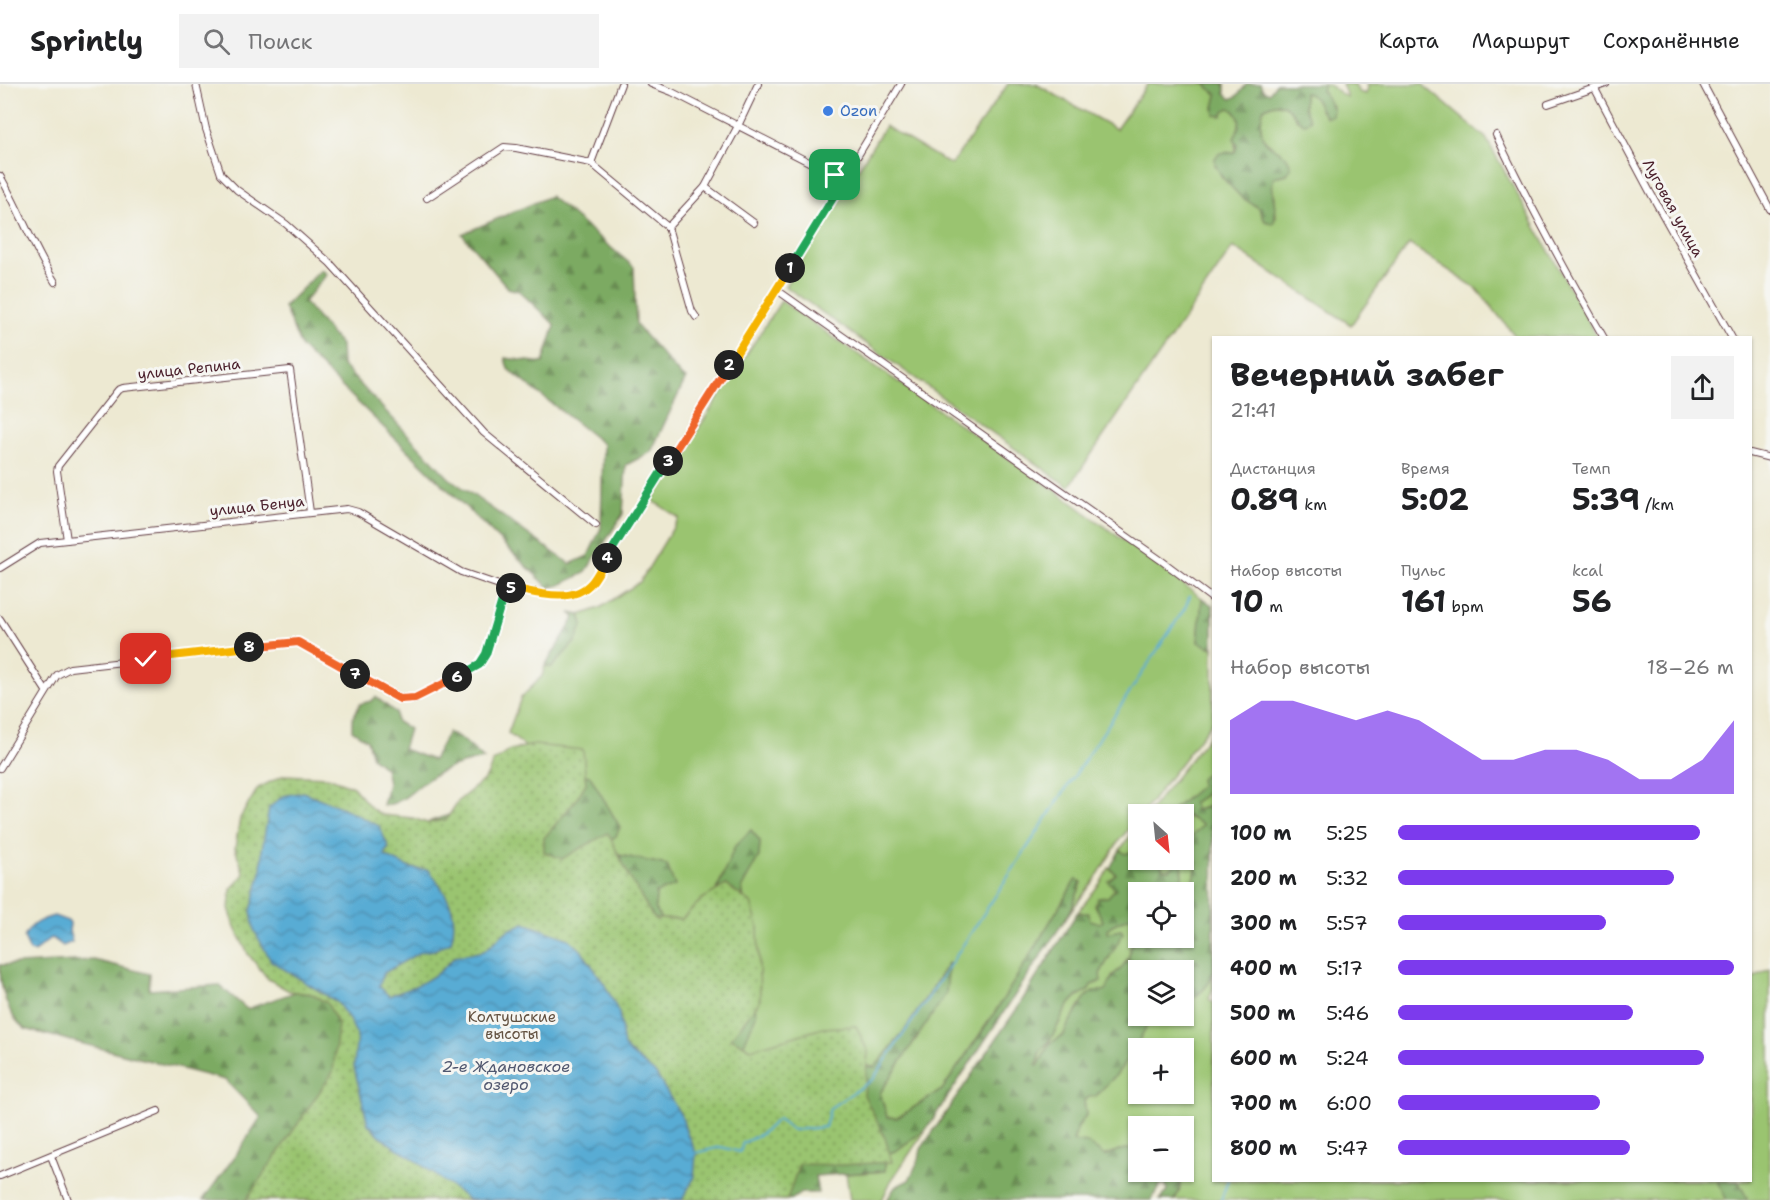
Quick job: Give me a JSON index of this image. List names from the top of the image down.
{
  "streets": {
    "street": ["Луговая улица", "улица Репина", "улица Бенуа"]
  },
  "crossings": [
    ["улица Репина", "улица Бенуа"]
  ],
  "water": ["2-е Ждановское озеро"],
  "parks": ["Колтушские высоты"],
  "places": ["Ozon"],
  "north": "bottom right",
  "page": {
    "header": "Sprintly",
    "search": "Поиск",
    "nav": ["Карта", "Маршрут", "Сохранённые"],
    "pins": [
      "1",
      "2",
      "3",
      "4",
      "5",
      "8",
      "7",
      "6"
    ],
    "heading": ["Вечерний забег", "21:41"],
    "stats": [
      ["Дистанция", "0.89 km"],
      ["Время", "5:02"],
      ["Темп", "5:39 /km"],
      ["Набор высоты", "10 m"],
      ["Пульс", "161 bpm"],
      ["kcal", "56"]
    ],
    "chart": ["Набор высоты", "18–26 m"],
    "map_buttons": ["+", "−"],
    "list": [
      {
        "name": "100 m",
        "note": "5:25"
      },
      {
        "name": "200 m",
        "note": "5:32"
      },
      {
        "name": "300 m",
        "note": "5:57"
      },
      {
        "name": "400 m",
        "note": "5:17"
      },
      {
        "name": "500 m",
        "note": "5:46"
      },
      {
        "name": "600 m",
        "note": "5:24"
      },
      {
        "name": "700 m",
        "note": "6:00"
      },
      {
        "name": "800 m",
        "note": "5:47"
      }
    ]
  }
}
